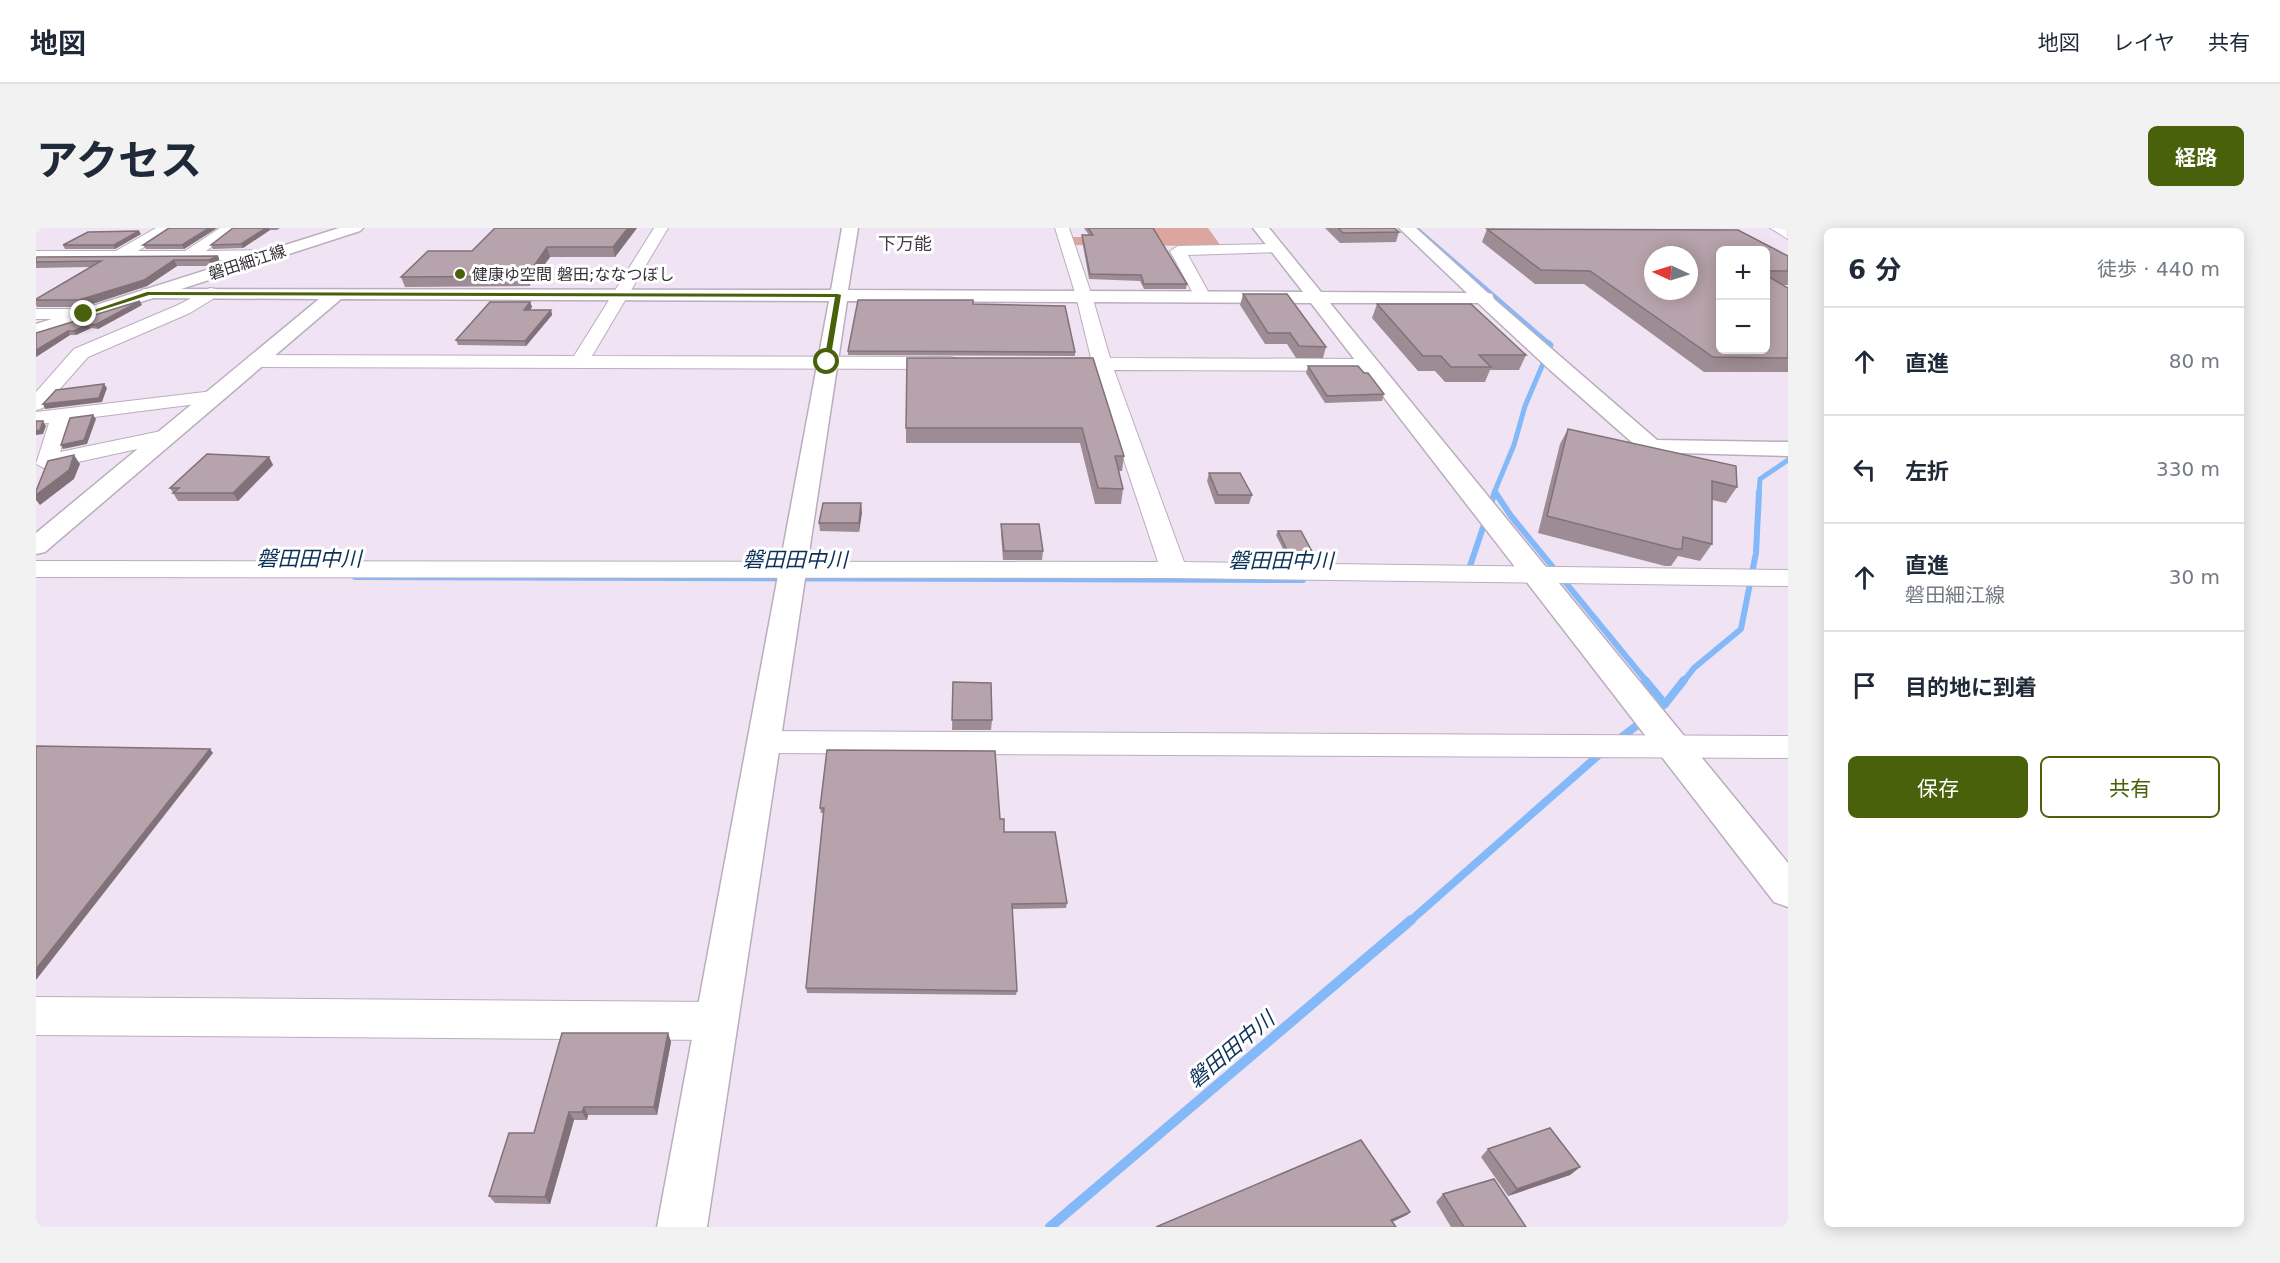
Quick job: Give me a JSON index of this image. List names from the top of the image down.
{
  "streets": {
    "street": ["磐田細江線"]
  },
  "districts": ["下万能"],
  "water": ["磐田田中川"],
  "places": ["健康ゆ空間 磐田;ななつぼし"],
  "north": "left",
  "page": {
    "header": "地図",
    "nav": ["地図", "レイヤ", "共有"],
    "title": "アクセス",
    "buttons": [
      "経路",
      ["保存", "共有"]
    ],
    "heading": ["6 分", "徒歩 · 440 m"],
    "map_buttons": ["+", "−"],
    "list": [
      ["直進", "80 m"],
      ["左折", "330 m"],
      ["直進", "磐田細江線", "30 m"],
      "目的地に到着"
    ]
  }
}
